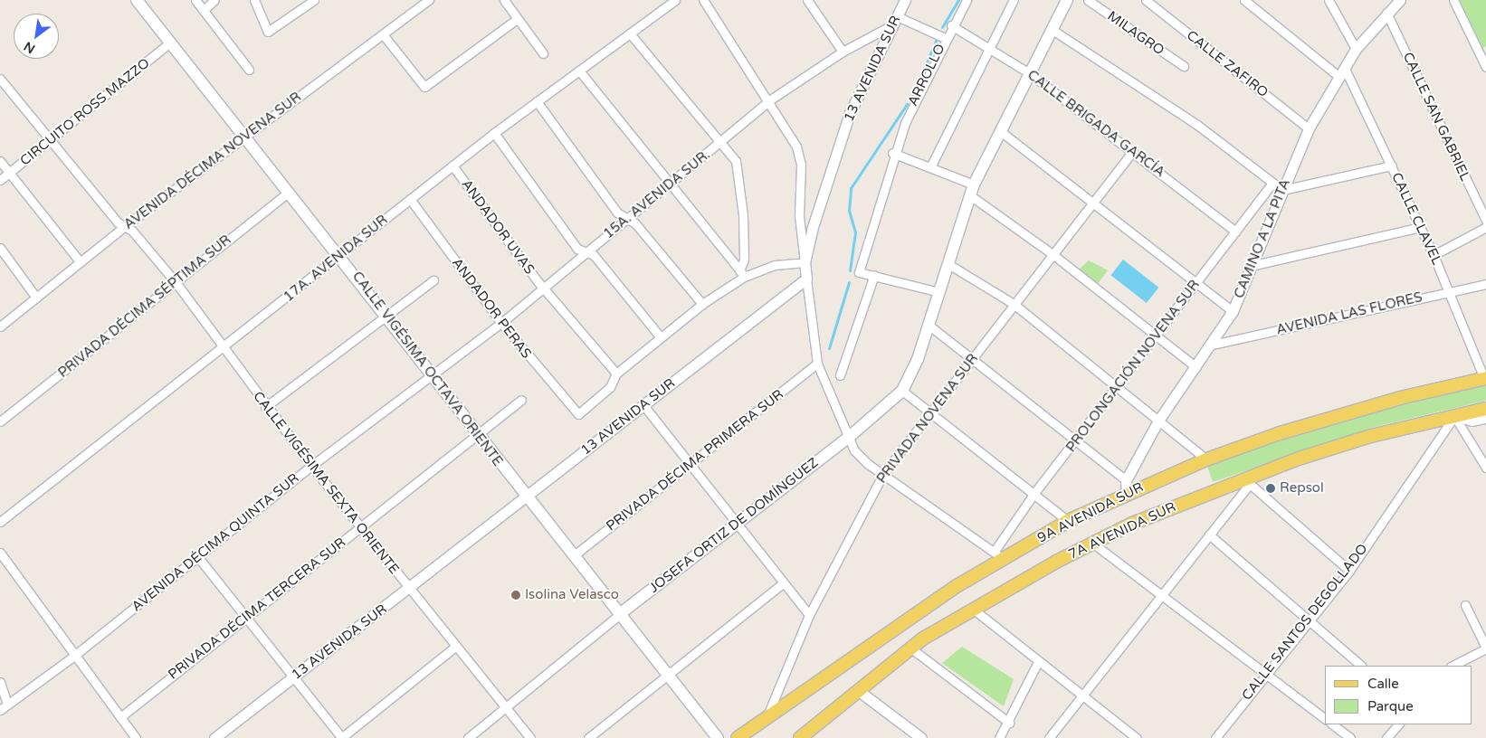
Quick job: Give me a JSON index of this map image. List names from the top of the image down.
{
  "streets": {
    "main road": [
      "CALLE VIGÉSIMA OCTAVA ORIENTE",
      "9A AVENIDA SUR",
      "JOSEFA ORTIZ DE DOMÍNGUEZ",
      "7A AVENIDA SUR"
    ],
    "street": [
      "MILAGRO",
      "CALLE ZAFIRO",
      "13 AVENIDA SUR",
      "ARROLLO",
      "CIRCUITO ROSS MAZZO",
      "CALLE SAN GABRIEL",
      "CALLE BRIGADA GARCÍA",
      "AVENIDA DÉCIMA NOVENA SUR",
      "15A. AVENIDA SUR.",
      "CALLE CLAVEL",
      "ANDADOR UVAS",
      "CAMINO A LA PITA",
      "17A. AVENIDA SUR",
      "PRIVADA DÉCIMA SÉPTIMA SUR",
      "ANDADOR PERAS",
      "AVENIDA LAS FLORES",
      "PROLONGACIÓN NOVENA SUR",
      "PRIVADA NOVENA SUR",
      "PRIVADA DÉCIMA PRIMERA SUR",
      "CALLE VIGÉSIMA SEXTA ORIENTE",
      "AVENIDA DÉCIMA QUINTA SUR",
      "PRIVADA DÉCIMA TERCERA SUR",
      "CALLE SANTOS DEGOLLADO"
    ]
  },
  "crossings": [
    ["CALLE ZAFIRO", "CAMINO A LA PITA"],
    ["13 AVENIDA SUR", "15A. AVENIDA SUR."],
    ["13 AVENIDA SUR", "CALLE VIGÉSIMA OCTAVA ORIENTE"],
    ["13 AVENIDA SUR", "CALLE VIGÉSIMA SEXTA ORIENTE"],
    ["ARROLLO", "CALLE BRIGADA GARCÍA"],
    ["CIRCUITO ROSS MAZZO", "CALLE VIGÉSIMA OCTAVA ORIENTE"],
    ["CIRCUITO ROSS MAZZO", "CALLE VIGÉSIMA SEXTA ORIENTE"],
    ["CALLE SAN GABRIEL", "CAMINO A LA PITA"],
    ["CALLE BRIGADA GARCÍA", "PROLONGACIÓN NOVENA SUR"],
    ["CALLE BRIGADA GARCÍA", "PRIVADA NOVENA SUR"],
    ["AVENIDA DÉCIMA NOVENA SUR", "CALLE VIGÉSIMA OCTAVA ORIENTE"],
    ["AVENIDA DÉCIMA NOVENA SUR", "CALLE VIGÉSIMA SEXTA ORIENTE"],
    ["15A. AVENIDA SUR.", "ANDADOR UVAS"],
    ["15A. AVENIDA SUR.", "ANDADOR PERAS"],
    ["15A. AVENIDA SUR.", "CALLE VIGÉSIMA OCTAVA ORIENTE"],
    ["15A. AVENIDA SUR.", "AVENIDA DÉCIMA QUINTA SUR"],
    ["CALLE CLAVEL", "CAMINO A LA PITA"],
    ["CALLE CLAVEL", "AVENIDA LAS FLORES"],
    ["CALLE CLAVEL", "9A AVENIDA SUR"],
    ["ANDADOR UVAS", "17A. AVENIDA SUR"],
    ["ANDADOR UVAS", "ANDADOR PERAS"],
    ["CAMINO A LA PITA", "AVENIDA LAS FLORES"],
    ["17A. AVENIDA SUR", "ANDADOR PERAS"],
    ["17A. AVENIDA SUR", "CALLE VIGÉSIMA OCTAVA ORIENTE"],
    ["17A. AVENIDA SUR", "CALLE VIGÉSIMA SEXTA ORIENTE"],
    ["PRIVADA DÉCIMA SÉPTIMA SUR", "CALLE VIGÉSIMA OCTAVA ORIENTE"],
    ["PRIVADA DÉCIMA SÉPTIMA SUR", "CALLE VIGÉSIMA SEXTA ORIENTE"],
    ["PROLONGACIÓN NOVENA SUR", "9A AVENIDA SUR"],
    ["CALLE VIGÉSIMA OCTAVA ORIENTE", "PRIVADA DÉCIMA PRIMERA SUR"],
    ["CALLE VIGÉSIMA OCTAVA ORIENTE", "JOSEFA ORTIZ DE DOMÍNGUEZ"],
    ["CALLE VIGÉSIMA OCTAVA ORIENTE", "AVENIDA DÉCIMA QUINTA SUR"],
    ["CALLE VIGÉSIMA OCTAVA ORIENTE", "PRIVADA DÉCIMA TERCERA SUR"],
    ["PRIVADA NOVENA SUR", "9A AVENIDA SUR"],
    ["CALLE VIGÉSIMA SEXTA ORIENTE", "AVENIDA DÉCIMA QUINTA SUR"],
    ["CALLE VIGÉSIMA SEXTA ORIENTE", "PRIVADA DÉCIMA TERCERA SUR"],
    ["7A AVENIDA SUR", "CALLE SANTOS DEGOLLADO"]
  ],
  "places": ["Repsol", "Isolina Velasco"],
  "legend": ["Calle", "Parque"],
  "north": "bottom left"
}
